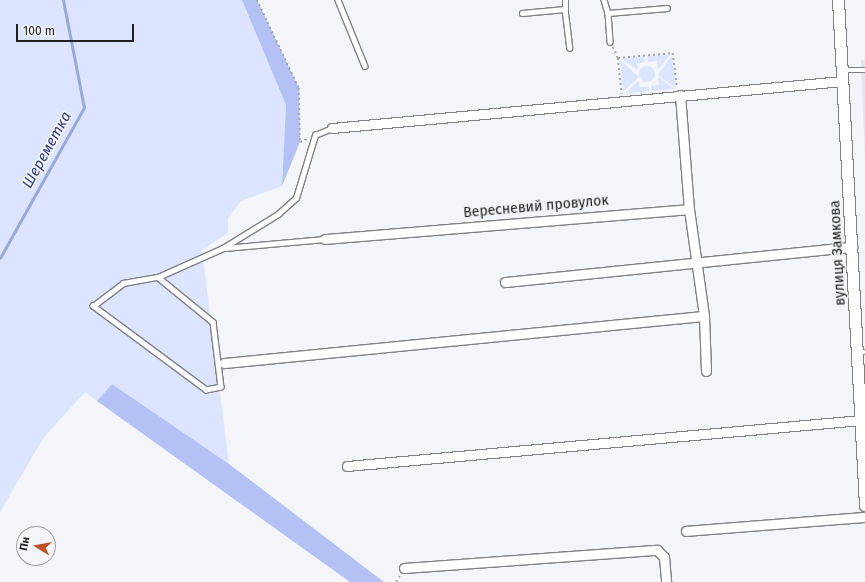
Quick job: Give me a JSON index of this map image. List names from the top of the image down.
{
  "streets": {
    "street": ["Вересневий провулок", "вулиця Замкова"]
  },
  "water": ["Шереметка"],
  "scale_bar": "100 m",
  "north": "left"
}
